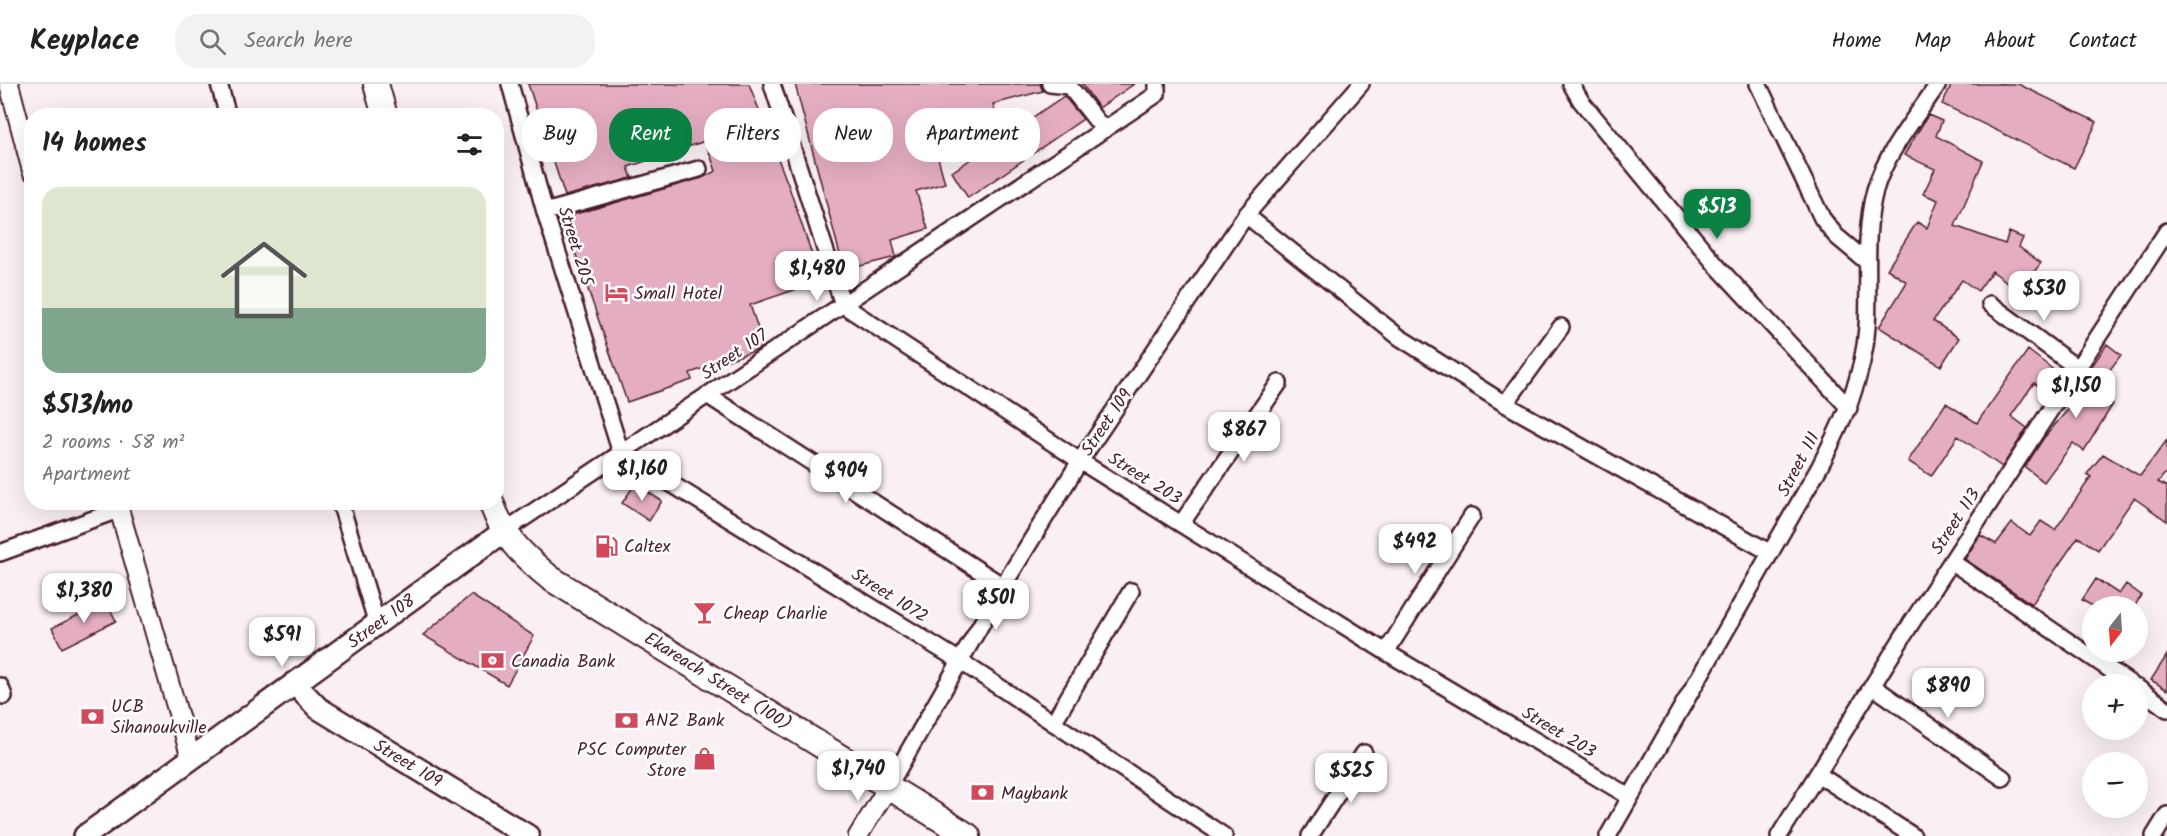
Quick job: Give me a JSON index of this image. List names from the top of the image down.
{
  "streets": {
    "main road": ["Street 109", "Street 108", "Ekareach Street (100)"],
    "street": [
      "Street 205",
      "Street 107",
      "Street 111",
      "Street 203",
      "Street 113",
      "Street 1072"
    ]
  },
  "crossings": [
    ["Street 205", "Street 107"],
    ["Street 205", "Street 1072"],
    ["Street 107", "Street 203"],
    ["Street 107", "Street 1072"],
    ["Street 107", "Street 108"],
    ["Street 107", "Ekareach Street (100)"],
    ["Street 109", "Street 203"],
    ["Street 109", "Street 1072"],
    ["Street 109", "Street 108"],
    ["Street 109", "Ekareach Street (100)"],
    ["Street 111", "Street 203"],
    ["Street 108", "Ekareach Street (100)"]
  ],
  "places": {
    "hotel": ["Small Hotel"],
    "fuel station": ["Caltex"],
    "bar": ["Cheap Charlie"],
    "bank": [
      "Canadia Bank",
      "UCB Sihanoukville",
      "ANZ Bank",
      "Maybank"
    ],
    "shop": ["PSC Computer Store"]
  },
  "north": "bottom",
  "page": {
    "header": "Keyplace",
    "search": "Search here",
    "nav": [
      "Home",
      "Map",
      "About",
      "Contact"
    ],
    "chip": [
      "Buy",
      "Rent",
      "Filters",
      "New",
      "Apartment"
    ],
    "heading": "14 homes",
    "list": [
      {
        "name": "$513/mo",
        "note": "2 rooms · 58 m² · Apartment"
      }
    ],
    "price": [
      "$513",
      "$1,480",
      "$530",
      "$1,150",
      "$867",
      "$1,160",
      "$904",
      "$492",
      "$1,380",
      "$501",
      "$591",
      "$890",
      "$1,740",
      "$525"
    ],
    "map_buttons": ["+", "−"]
  }
}
